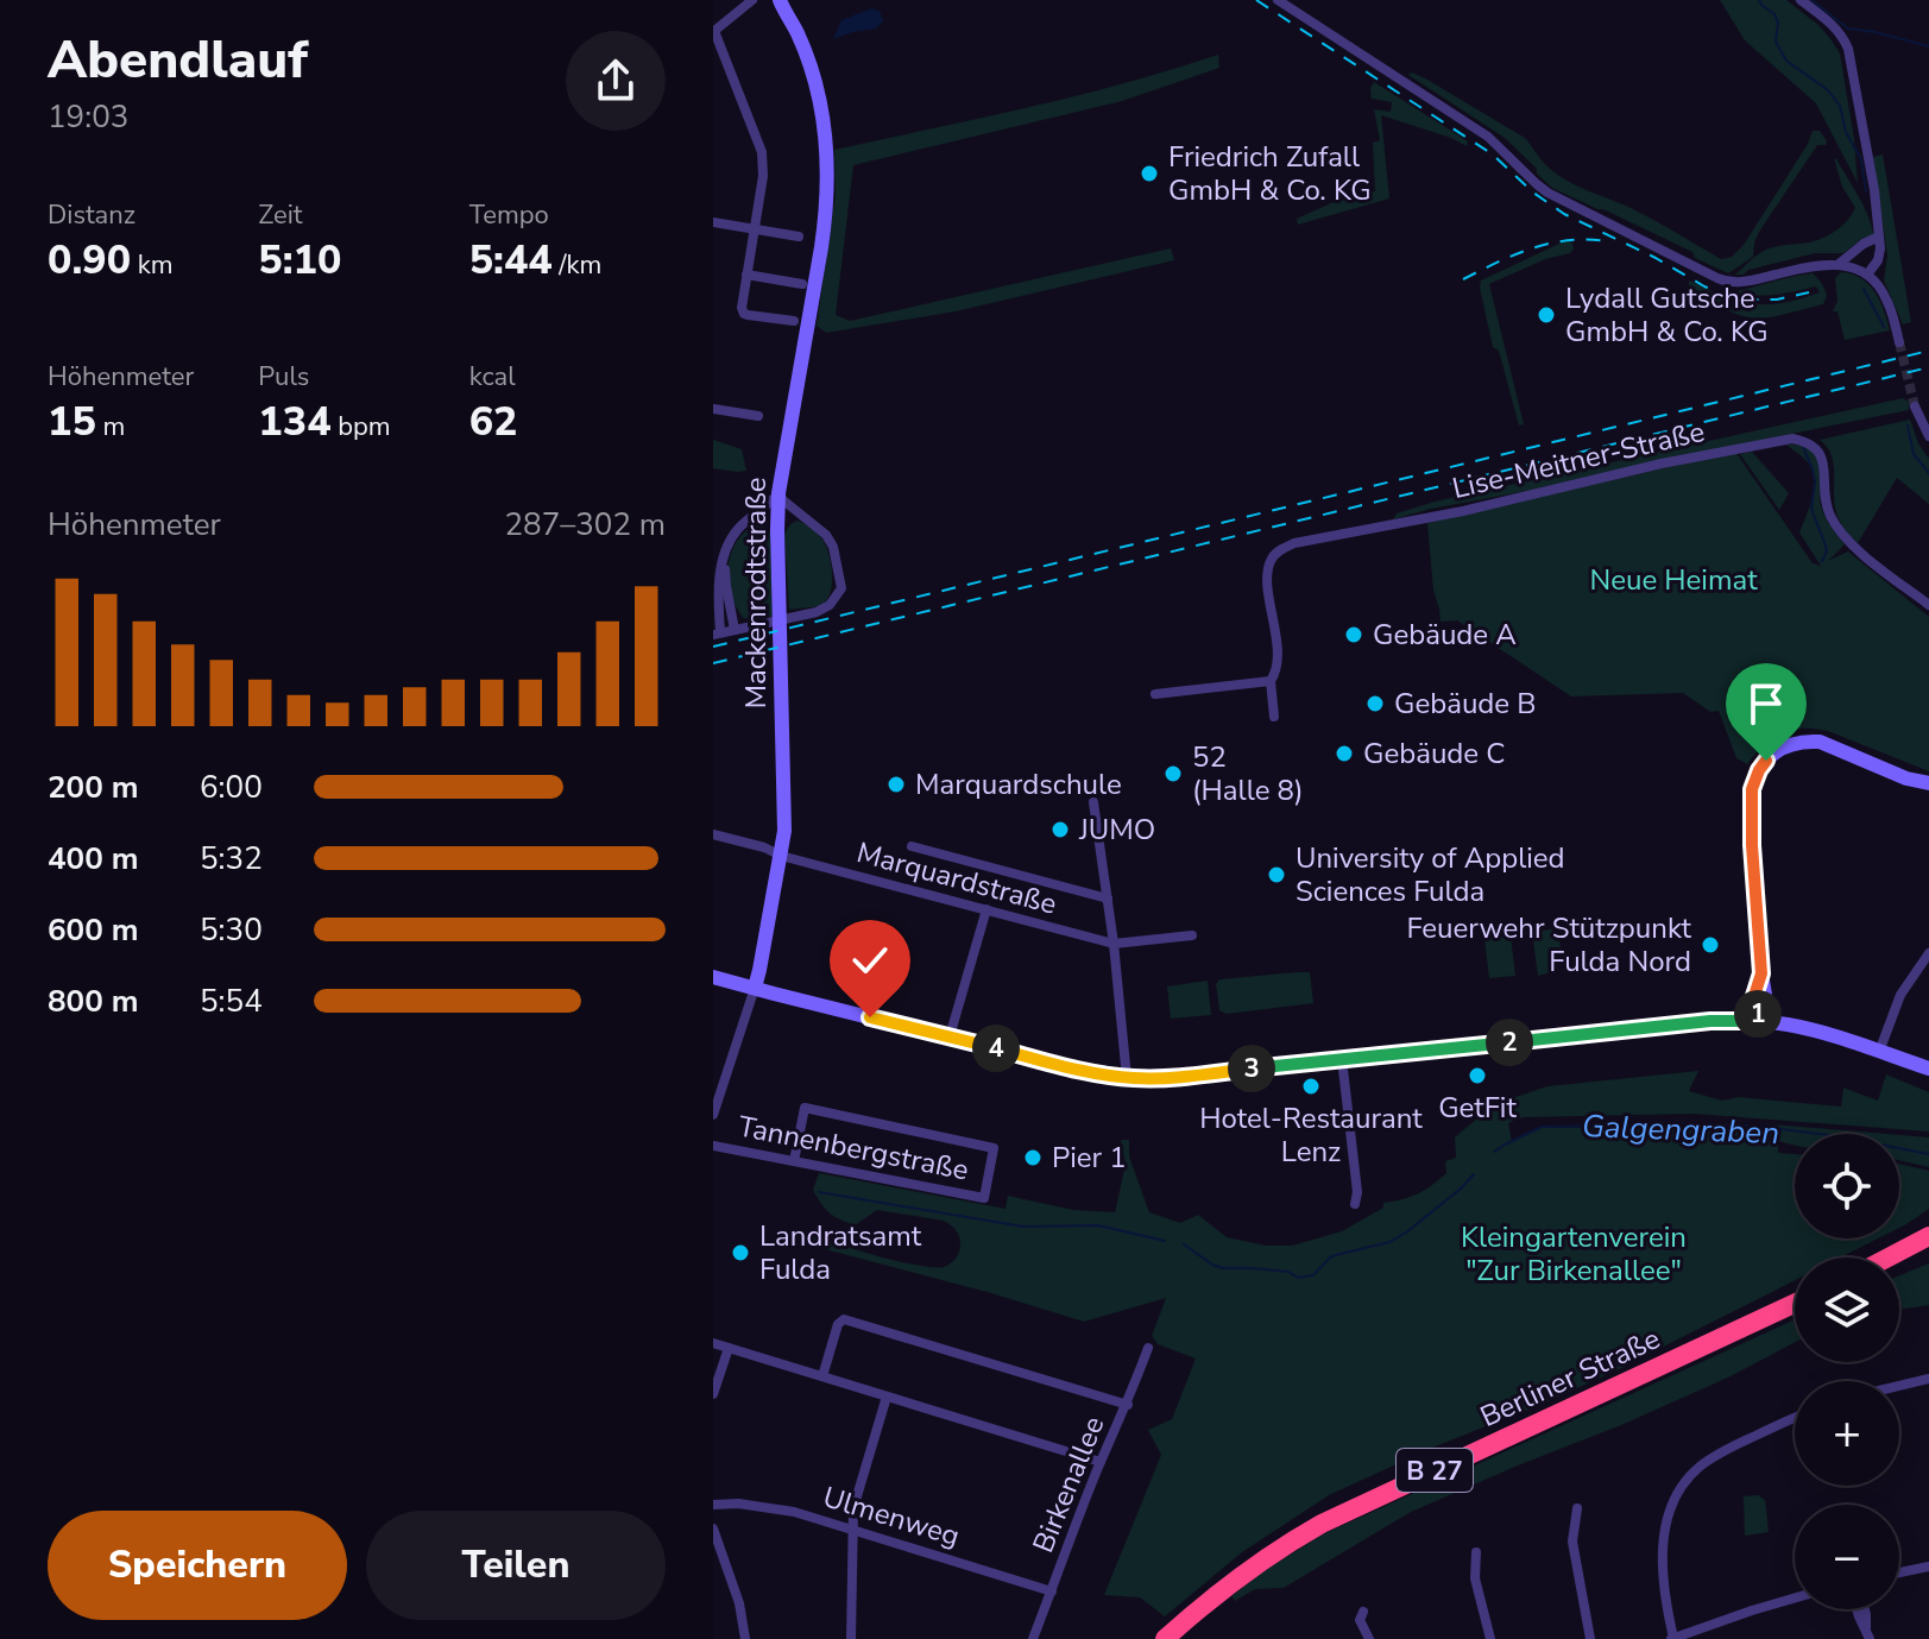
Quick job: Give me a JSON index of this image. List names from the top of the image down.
{
  "streets": {
    "highway": ["Berliner Straße", "B 27"],
    "street": [
      "Lise-Meitner-Straße",
      "Mackenrodtstraße",
      "Marquardstraße",
      "Tannenbergstraße",
      "Birkenallee",
      "Ulmenweg"
    ]
  },
  "crossings": [
    ["Mackenrodtstraße", "Marquardstraße"],
    ["Birkenallee", "Ulmenweg"]
  ],
  "water": ["Galgengraben"],
  "parks": ["Neue Heimat", "Kleingartenverein \"Zur Birkenallee\""],
  "places": [
    "Friedrich Zufall GmbH & Co. KG",
    "Lydall Gutsche GmbH & Co. KG",
    "Gebäude A",
    "Gebäude B",
    "Gebäude C",
    "52 (Halle 8)",
    "Marquardschule",
    "JUMO",
    "University of Applied Sciences Fulda",
    "Feuerwehr Stützpunkt Fulda Nord",
    "GetFit",
    "Hotel-Restaurant Lenz",
    "Pier 1",
    "Landratsamt Fulda"
  ],
  "page": {
    "heading": ["Abendlauf", "19:03"],
    "stats": [
      ["Distanz", "0.90 km"],
      ["Zeit", "5:10"],
      ["Tempo", "5:44 /km"],
      ["Höhenmeter", "15 m"],
      ["Puls", "134 bpm"],
      ["kcal", "62"]
    ],
    "chart": ["Höhenmeter", "287–302 m"],
    "list": [
      {
        "name": "200 m",
        "note": "6:00"
      },
      {
        "name": "400 m",
        "note": "5:32"
      },
      {
        "name": "600 m",
        "note": "5:30"
      },
      {
        "name": "800 m",
        "note": "5:54"
      }
    ],
    "pins": [
      "1",
      "2",
      "4",
      "3"
    ],
    "map_buttons": ["+", "−"],
    "buttons": ["Speichern", "Teilen"]
  }
}
